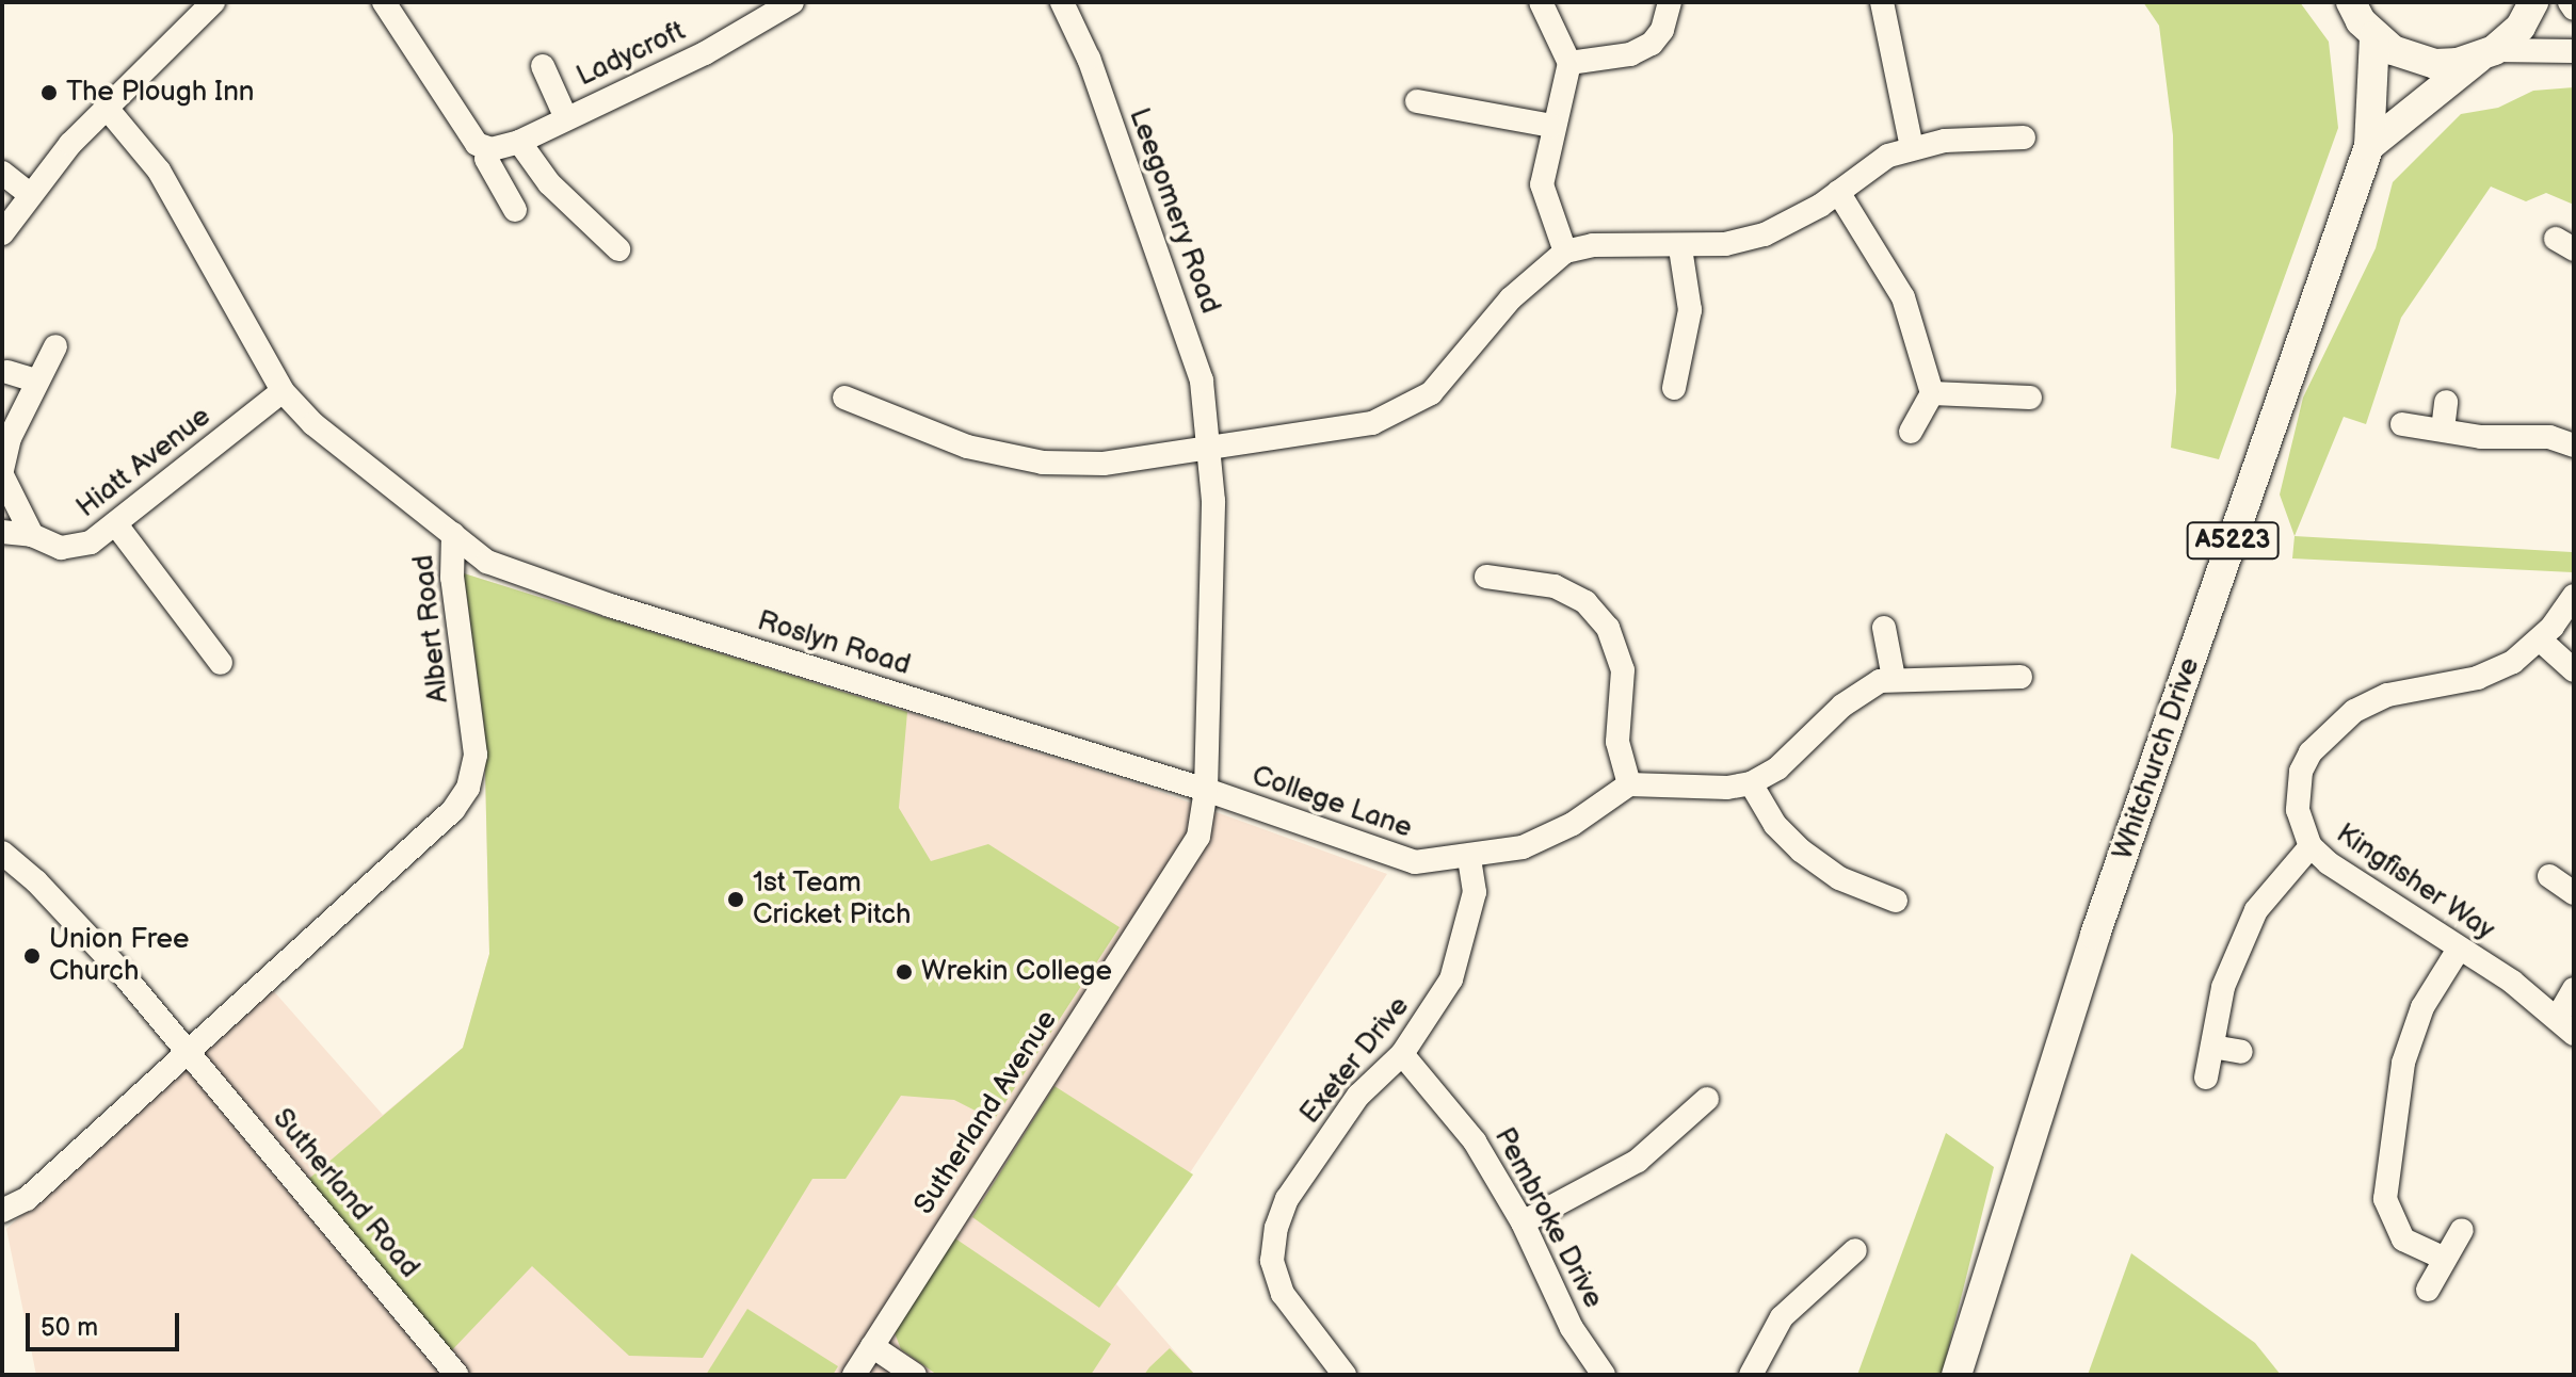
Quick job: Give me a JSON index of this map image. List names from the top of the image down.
{
  "streets": {
    "main road": ["A5223", "Whitchurch Drive"],
    "street": [
      "Ladycroft",
      "Leegomery Road",
      "Hiatt Avenue",
      "Albert Road",
      "Roslyn Road",
      "College Lane",
      "Kingfisher Way",
      "Exeter Drive",
      "Sutherland Avenue",
      "Sutherland Road",
      "Pembroke Drive"
    ]
  },
  "crossings": [
    ["Leegomery Road", "Roslyn Road"],
    ["Leegomery Road", "College Lane"],
    ["Leegomery Road", "Sutherland Avenue"],
    ["Hiatt Avenue", "Albert Road"],
    ["Albert Road", "Roslyn Road"],
    ["Albert Road", "Sutherland Road"],
    ["Roslyn Road", "College Lane"],
    ["Roslyn Road", "Sutherland Avenue"],
    ["College Lane", "Exeter Drive"],
    ["College Lane", "Sutherland Avenue"],
    ["Exeter Drive", "Pembroke Drive"]
  ],
  "places": [
    "The Plough Inn",
    "1st Team Cricket Pitch",
    "Union Free Church",
    "Wrekin College"
  ],
  "scale_bar": "50 m"
}
